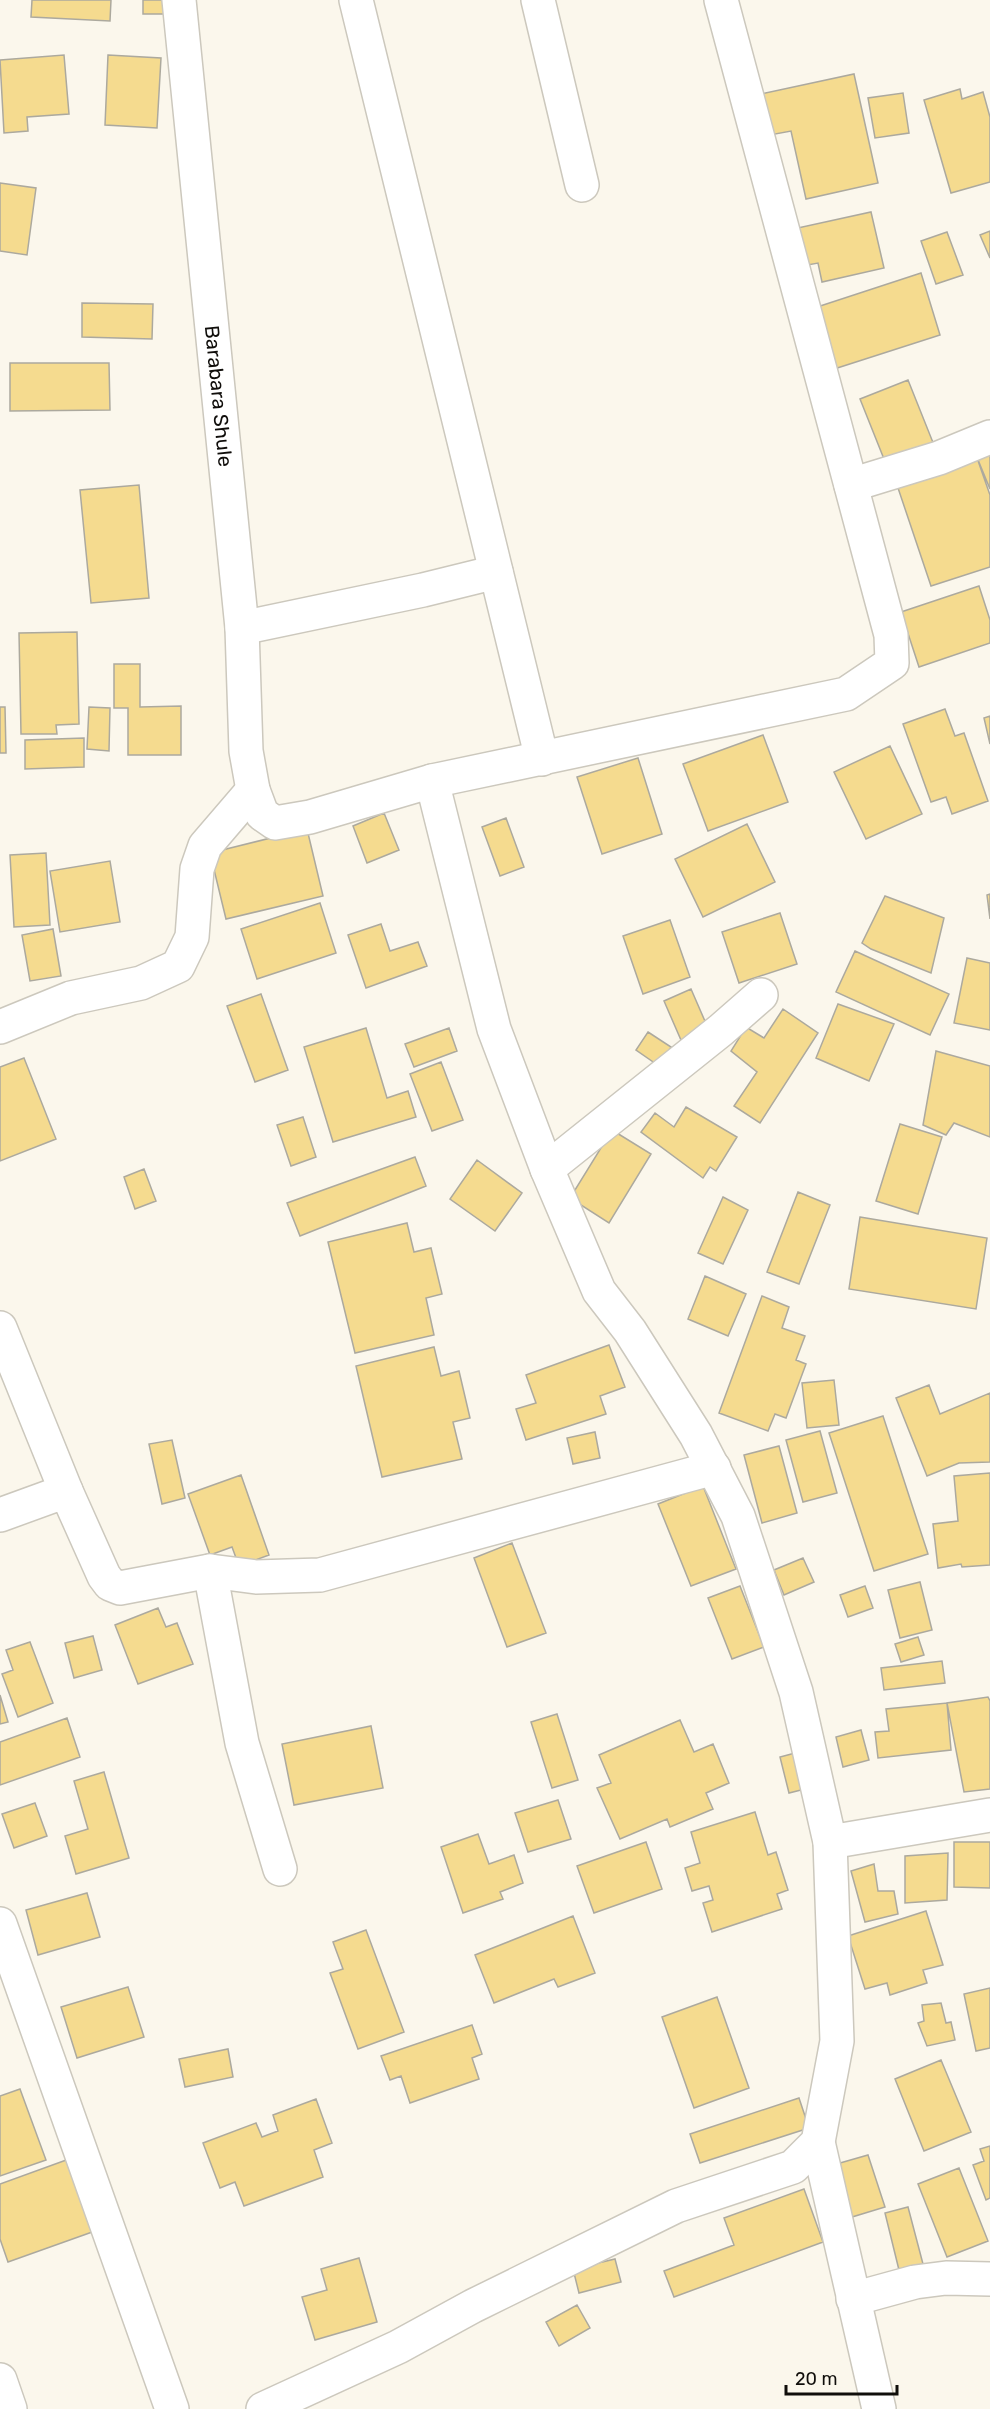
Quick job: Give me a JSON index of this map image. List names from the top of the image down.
{
  "streets": {
    "street": ["Barabara Shule"]
  },
  "scale_bar": "20 m"
}
